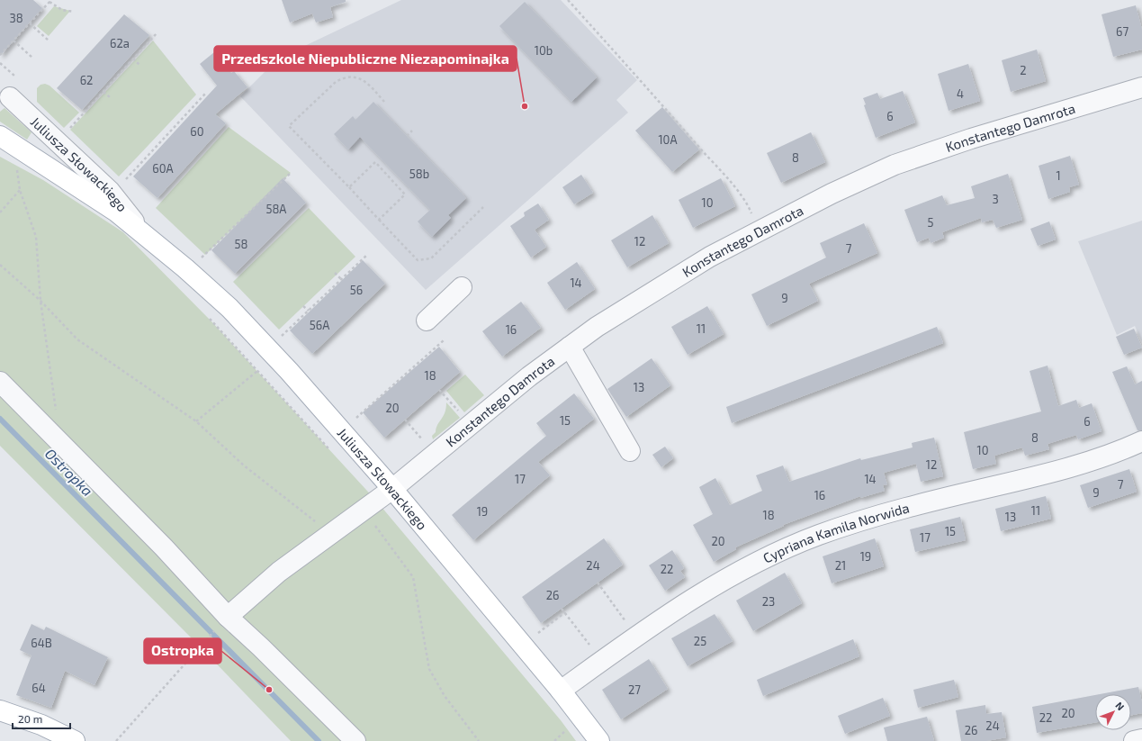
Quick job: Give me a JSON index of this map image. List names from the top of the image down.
{
  "streets": {
    "main road": ["Juliusza Słowackiego"],
    "street": ["Konstantego Damrota", "Cypriana Kamila Norwida"]
  },
  "crossings": [
    ["Konstantego Damrota", "Juliusza Słowackiego"],
    ["Juliusza Słowackiego", "Cypriana Kamila Norwida"]
  ],
  "water": ["Ostropka"],
  "places": ["Przedszkole Niepubliczne Niezapominajka", "Ostropka"],
  "house_numbers": [
    "38",
    "67",
    "62a",
    "10b",
    "2",
    "62",
    "4",
    "6",
    "60",
    "10A",
    "8",
    "60A",
    "58b",
    "1",
    "3",
    "10",
    "58A",
    "5",
    "12",
    "58",
    "7",
    "14",
    "56",
    "9",
    "56A",
    "11",
    "16",
    "18",
    "13",
    "20",
    "15",
    "6",
    "8",
    "10",
    "12",
    "17",
    "14",
    "7",
    "9",
    "16",
    "11",
    "19",
    "18",
    "13",
    "15",
    "17",
    "20",
    "19",
    "24",
    "21",
    "22",
    "26",
    "23",
    "25",
    "64B",
    "64",
    "27",
    "20",
    "22",
    "24",
    "26"
  ],
  "scale_bar": "20 m",
  "north": "top right"
}
